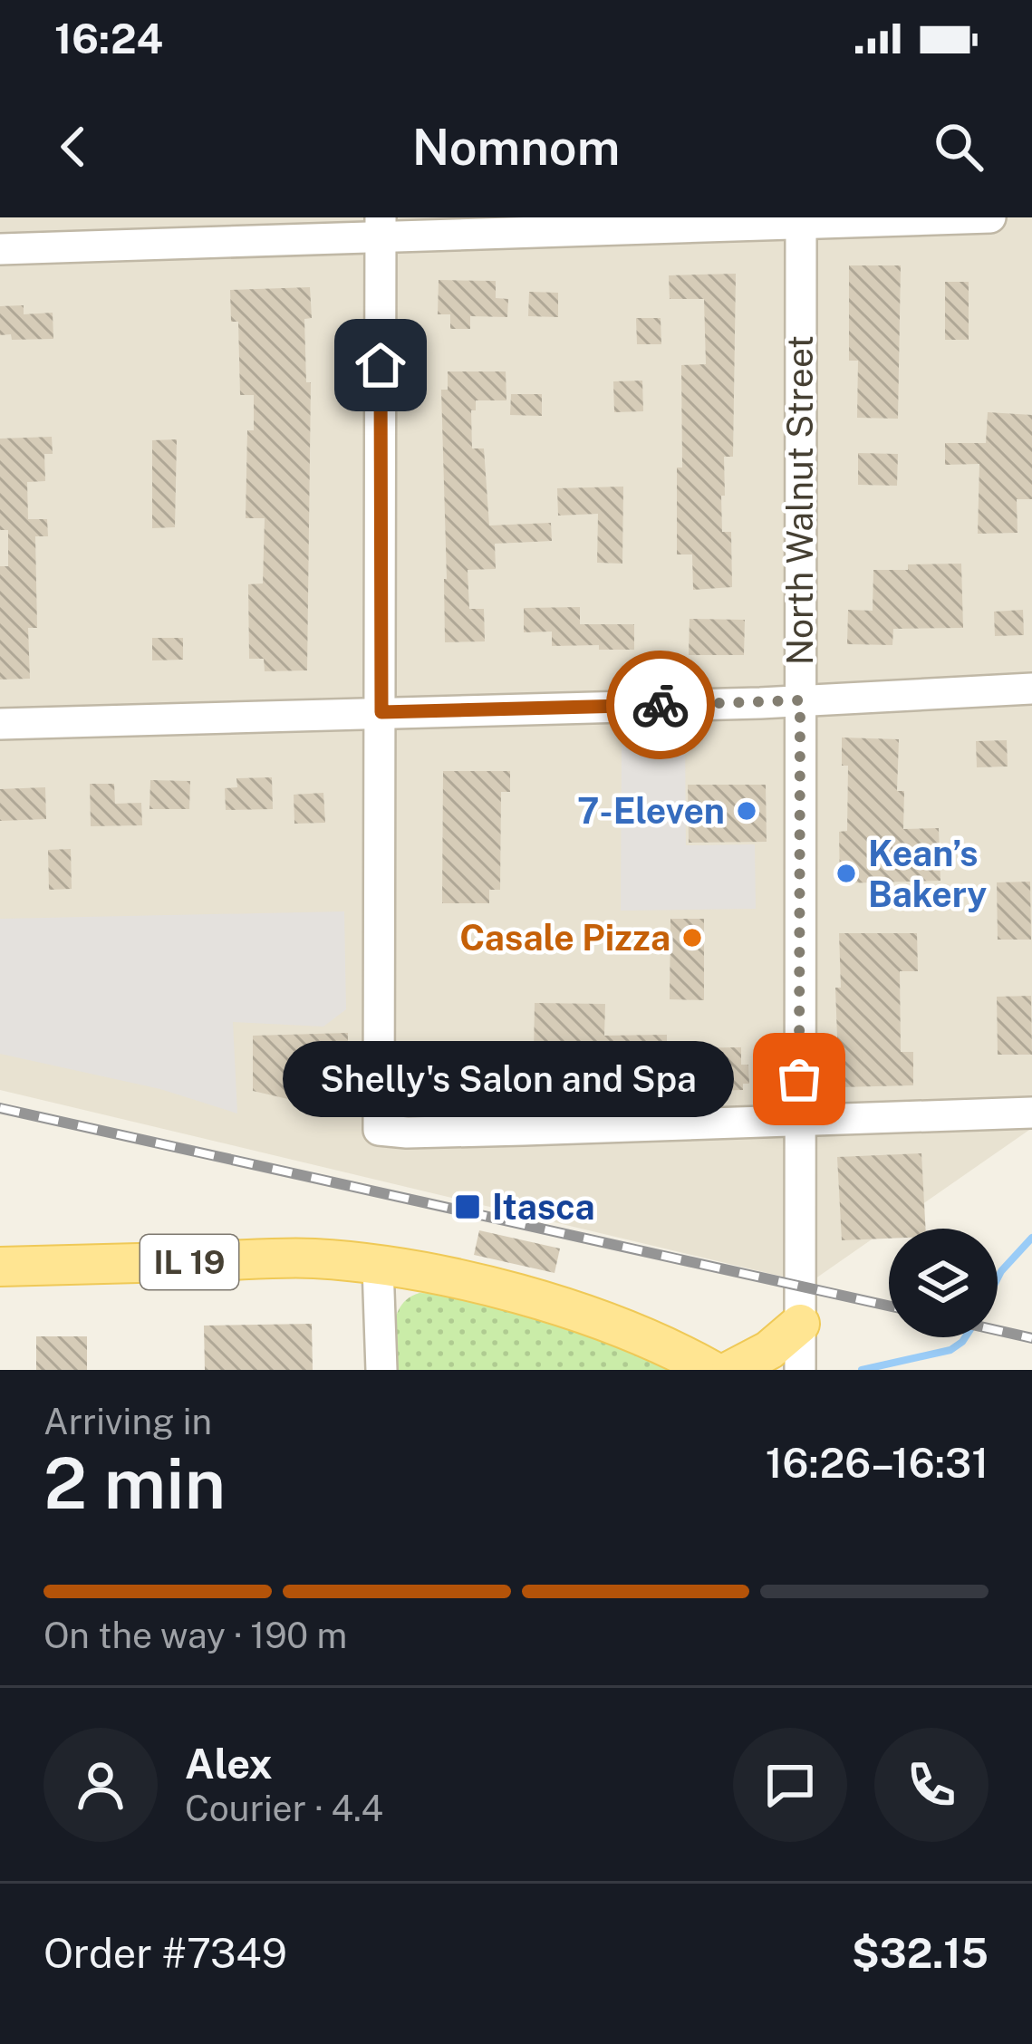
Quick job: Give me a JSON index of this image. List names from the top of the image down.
{
  "streets": {
    "main road": ["IL 19"],
    "street": ["North Walnut Street"]
  },
  "places": {
    "other": [
      "7-Eleven",
      "Kean’s Bakery",
      "Casale Pizza",
      "Shelly's Salon and Spa"
    ],
    "transit": ["Itasca"]
  },
  "page": {
    "status": "16:24",
    "header": "Nomnom",
    "bubble": "Shelly's Salon and Spa",
    "heading": ["2 min", "Arriving in", "16:26–16:31"],
    "panel": [
      "Alex",
      "Courier · 4.4",
      "Order #7349",
      "$32.15"
    ],
    "bar": "On the way · 190 m"
  }
}
